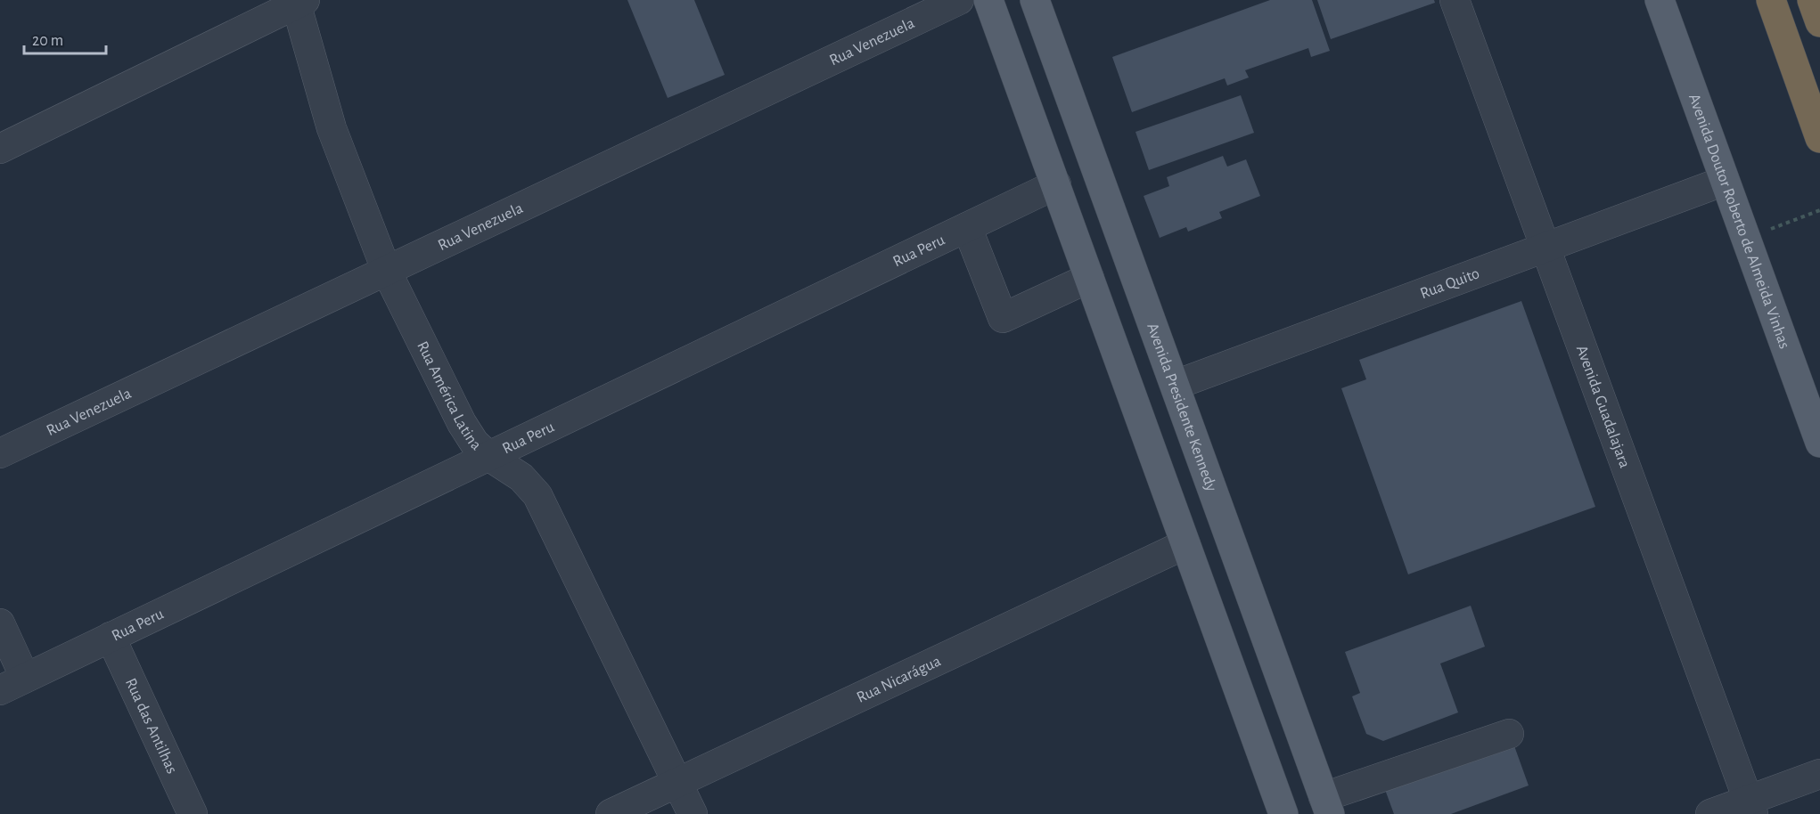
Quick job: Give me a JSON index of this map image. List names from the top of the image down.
{
  "streets": {
    "main road": ["Avenida Doutor Roberto de Almeida Vinhas", "Avenida Presidente Kennedy"],
    "street": [
      "Rua Venezuela",
      "Rua Peru",
      "Rua Quito",
      "Rua América Latina",
      "Avenida Guadalajara",
      "Rua Nicarágua",
      "Rua das Antilhas"
    ]
  },
  "crossings": [
    ["Rua Venezuela", "Rua América Latina"],
    ["Avenida Doutor Roberto de Almeida Vinhas", "Rua Quito"],
    ["Rua Peru", "Rua América Latina"],
    ["Rua Peru", "Rua das Antilhas"],
    ["Rua Quito", "Avenida Presidente Kennedy"],
    ["Rua Quito", "Avenida Guadalajara"],
    ["Rua América Latina", "Rua Nicarágua"]
  ],
  "scale_bar": "20 m"
}
